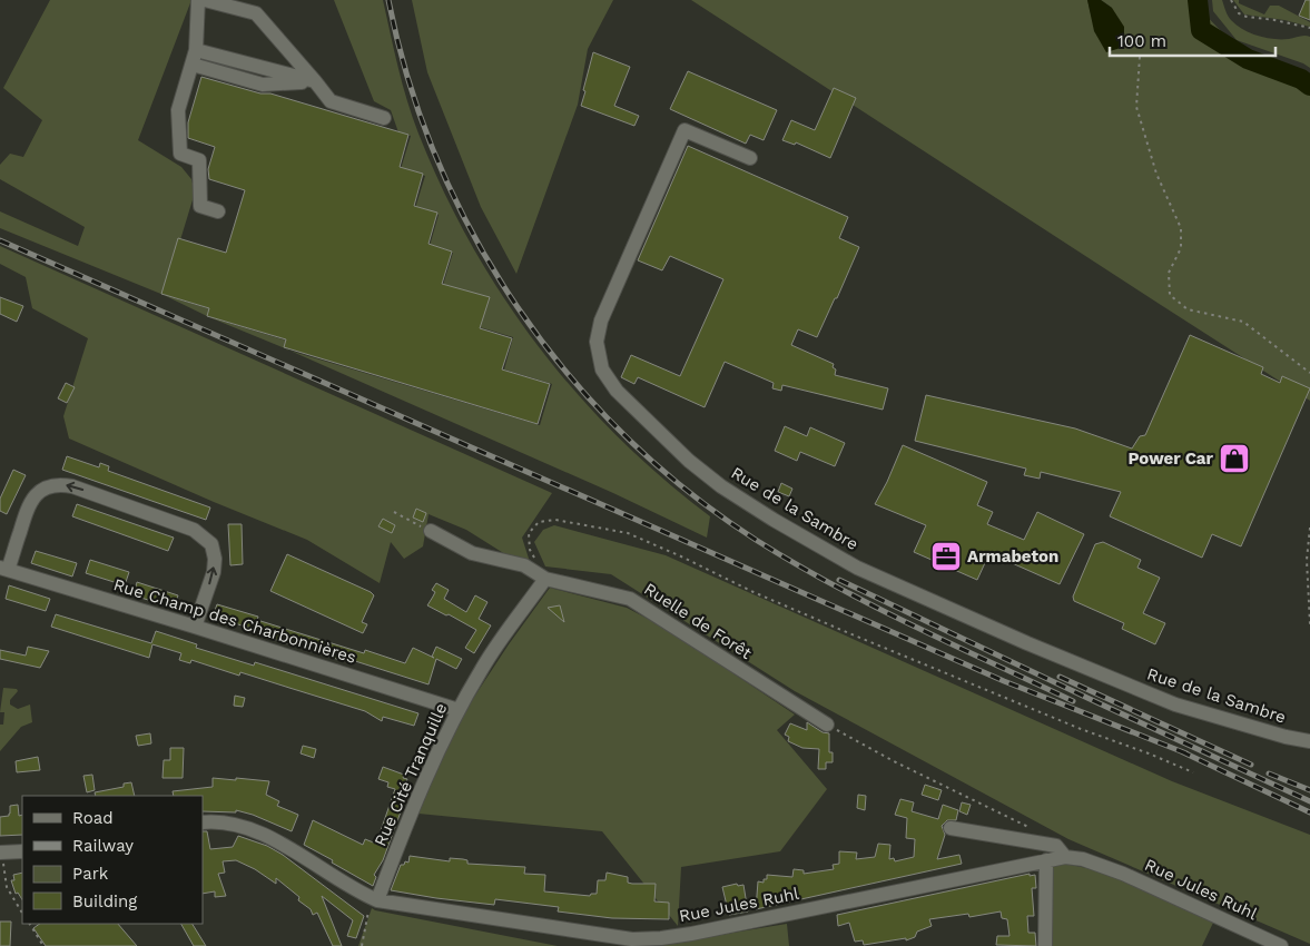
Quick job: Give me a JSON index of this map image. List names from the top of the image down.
{
  "streets": {
    "street": [
      "Rue de la Sambre",
      "Rue Champ des Charbonnières",
      "Ruelle de Forêt",
      "Rue Cité Tranquille",
      "Rue Jules Ruhl"
    ]
  },
  "crossings": [
    ["Rue Champ des Charbonnières", "Rue Cité Tranquille"],
    ["Ruelle de Forêt", "Rue Cité Tranquille"],
    ["Rue Cité Tranquille", "Rue Jules Ruhl"]
  ],
  "places": {
    "shop": ["Power Car"],
    "office": ["Armabeton"]
  },
  "legend": [
    "Road",
    "Railway",
    "Park",
    "Building"
  ],
  "scale_bar": "100 m"
}
